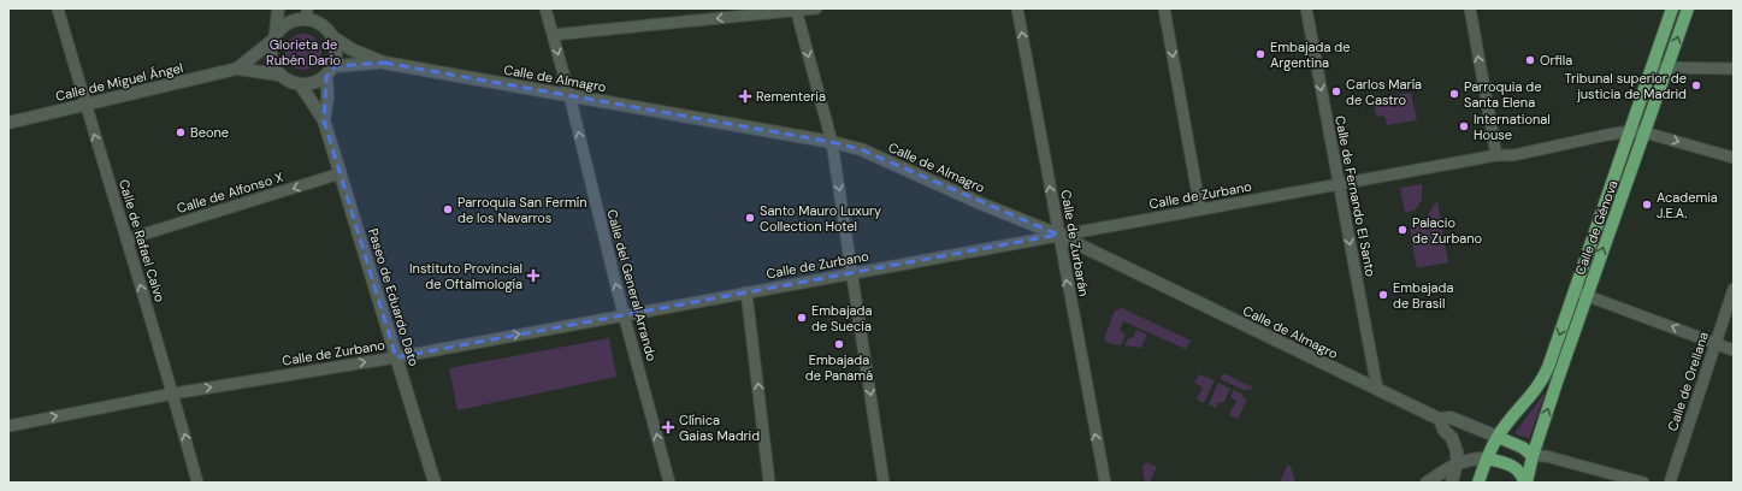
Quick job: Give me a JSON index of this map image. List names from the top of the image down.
{
  "streets": {
    "main road": ["Calle de Génova"],
    "street": [
      "Calle de Almagro",
      "Calle de Miguel Ángel",
      "Calle de Alfonso X",
      "Calle de Zurbano",
      "Calle de Fernando El Santo",
      "Calle de Rafael Calvo",
      "Calle de Zurbarán",
      "Calle del General Arrando",
      "Paseo de Eduardo Dato",
      "Calle de Orellana"
    ]
  },
  "crossings": [
    ["Calle de Almagro", "Calle de Miguel Ángel"],
    ["Calle de Almagro", "Calle de Zurbano"],
    ["Calle de Almagro", "Calle de Fernando El Santo"],
    ["Calle de Almagro", "Calle de Génova"],
    ["Calle de Almagro", "Calle de Zurbarán"],
    ["Calle de Almagro", "Calle del General Arrando"],
    ["Calle de Almagro", "Paseo de Eduardo Dato"],
    ["Calle de Miguel Ángel", "Calle de Rafael Calvo"],
    ["Calle de Miguel Ángel", "Paseo de Eduardo Dato"],
    ["Calle de Alfonso X", "Calle de Rafael Calvo"],
    ["Calle de Alfonso X", "Paseo de Eduardo Dato"],
    ["Calle de Zurbano", "Calle de Fernando El Santo"],
    ["Calle de Zurbano", "Calle de Génova"],
    ["Calle de Zurbano", "Calle de Rafael Calvo"],
    ["Calle de Zurbano", "Calle de Zurbarán"],
    ["Calle de Zurbano", "Calle del General Arrando"],
    ["Calle de Zurbano", "Paseo de Eduardo Dato"]
  ],
  "one_way": [
    "Calle de Alfonso X",
    "Calle de Zurbano",
    "Calle de Fernando El Santo",
    "Calle de Rafael Calvo",
    "Calle de Zurbarán"
  ],
  "parks": ["Glorieta de Rubén Darío"],
  "places": {
    "other": [
      "Embajada de Argentina",
      "Orfila",
      "Tribunal superior de justicia de Madrid",
      "Carlos María de Castro",
      "Parroquia de Santa Elena",
      "International House",
      "Beone",
      "Academia J.E.A.",
      "Parroquia San Fermín de los Navarros",
      "Santo Mauro Luxury Collection Hotel",
      "Palacio de Zurbano",
      "Embajada de Brasil",
      "Embajada de Suecia",
      "Embajada de Panamá"
    ],
    "health": ["Rementeria", "Instituto Provincial de Oftalmología", "Clínica Gaias Madrid"]
  }
}
